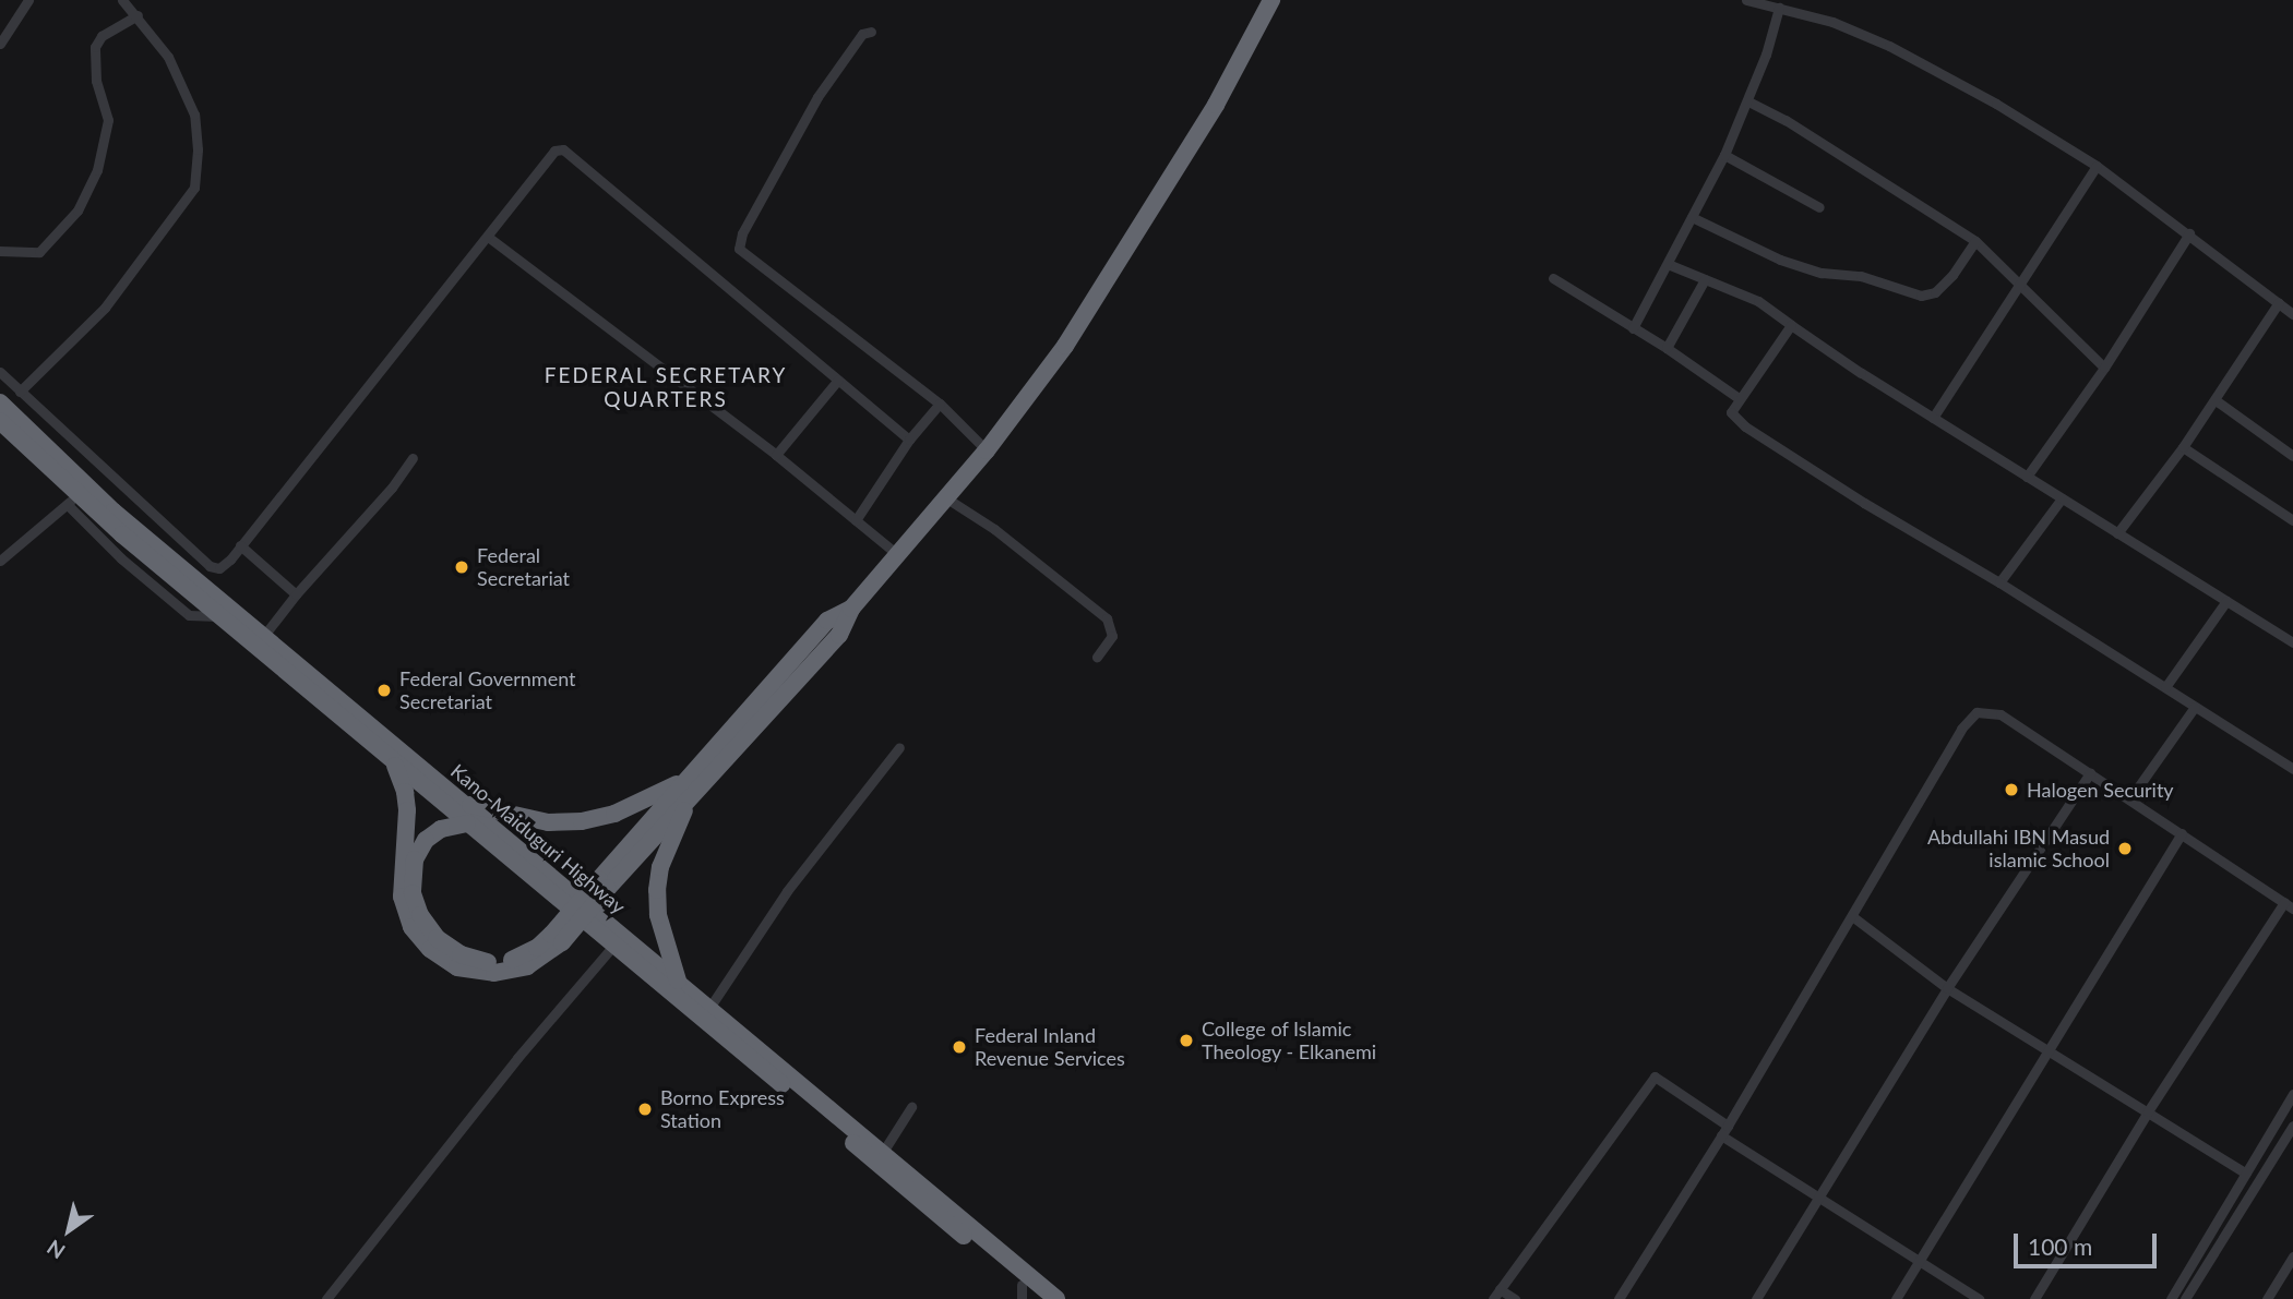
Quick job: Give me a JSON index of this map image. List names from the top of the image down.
{
  "streets": {
    "highway": ["Kano-Maiduguri Highway"]
  },
  "districts": ["FEDERAL SECRETARY QUARTERS"],
  "places": [
    "Federal Secretariat",
    "Federal Government Secretariat",
    "Halogen Security",
    "Abdullahi IBN Masud islamic School",
    "College of Islamic Theology - Elkanemi",
    "Federal Inland Revenue Services",
    "Borno Express Station"
  ],
  "scale_bar": "100 m",
  "north": "bottom left"
}
